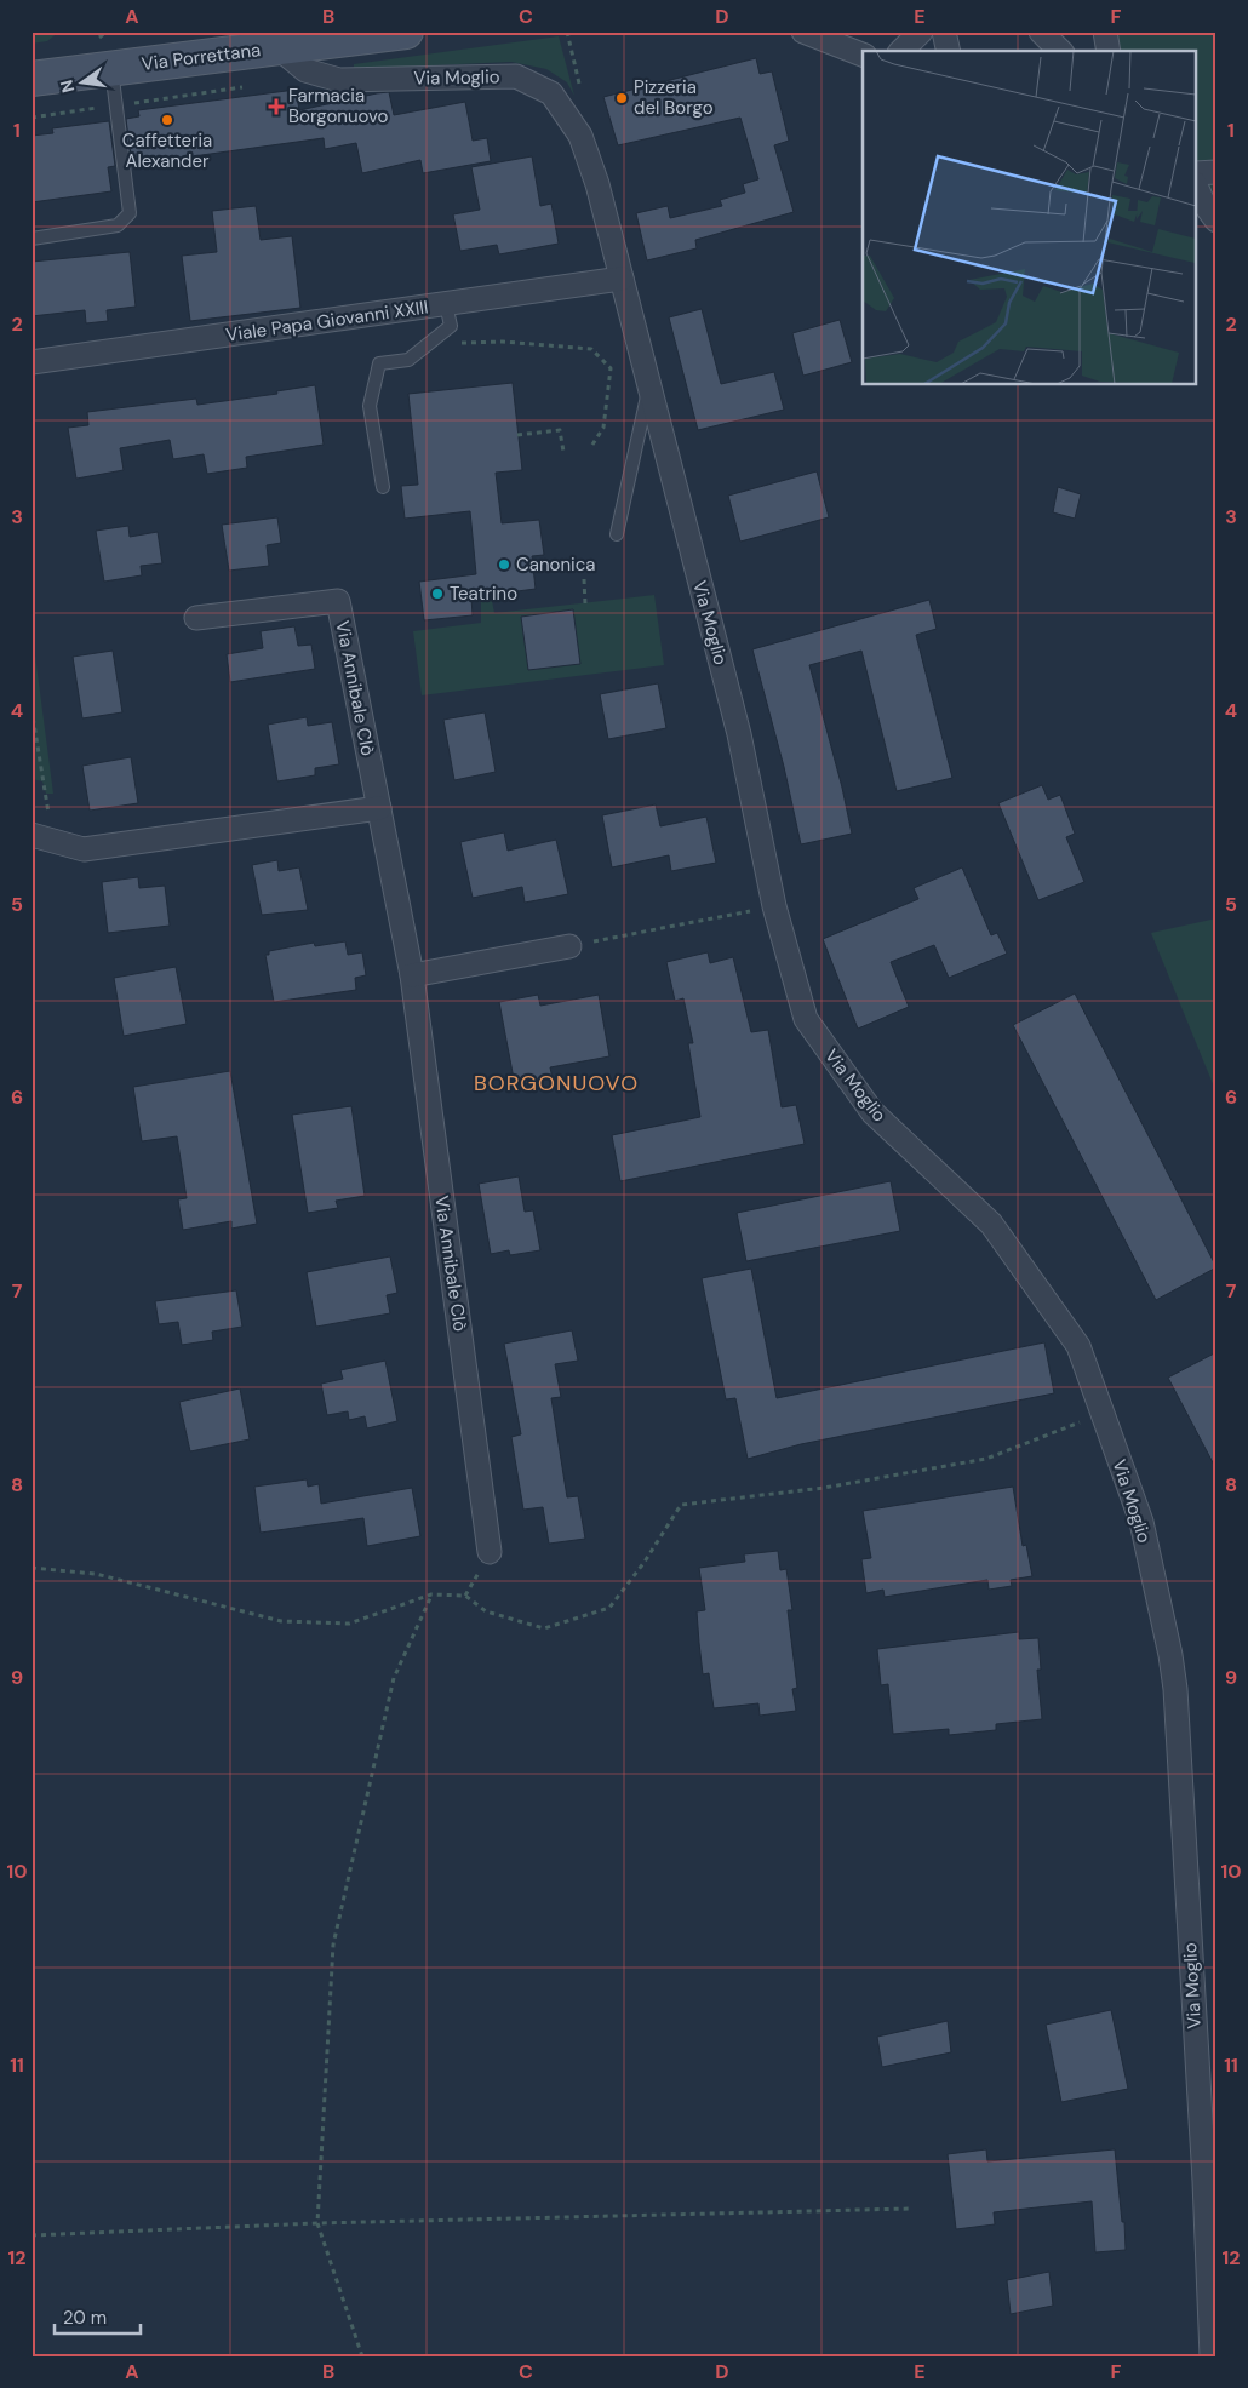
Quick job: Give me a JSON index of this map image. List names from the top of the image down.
{
  "streets": {
    "main road": ["Via Porrettana"],
    "street": ["Via Moglio", "Viale Papa Giovanni XXIII", "Via Annibale Clò"]
  },
  "crossings": [
    ["Via Porrettana", "Via Moglio"],
    ["Via Moglio", "Viale Papa Giovanni XXIII"]
  ],
  "districts": ["BORGONUOVO"],
  "places": {
    "other": [
      "Pizzeria del Borgo",
      "Caffetteria Alexander",
      "Canonica",
      "Teatrino"
    ],
    "health": ["Farmacia Borgonuovo"]
  },
  "scale_bar": "20 m",
  "north": "left",
  "grid": {
    "columns": [
      "A",
      "B",
      "C",
      "D",
      "E",
      "F"
    ],
    "rows": [
      "1",
      "2",
      "3",
      "4",
      "5",
      "6",
      "7",
      "8",
      "9",
      "10",
      "11",
      "12"
    ]
  }
}
